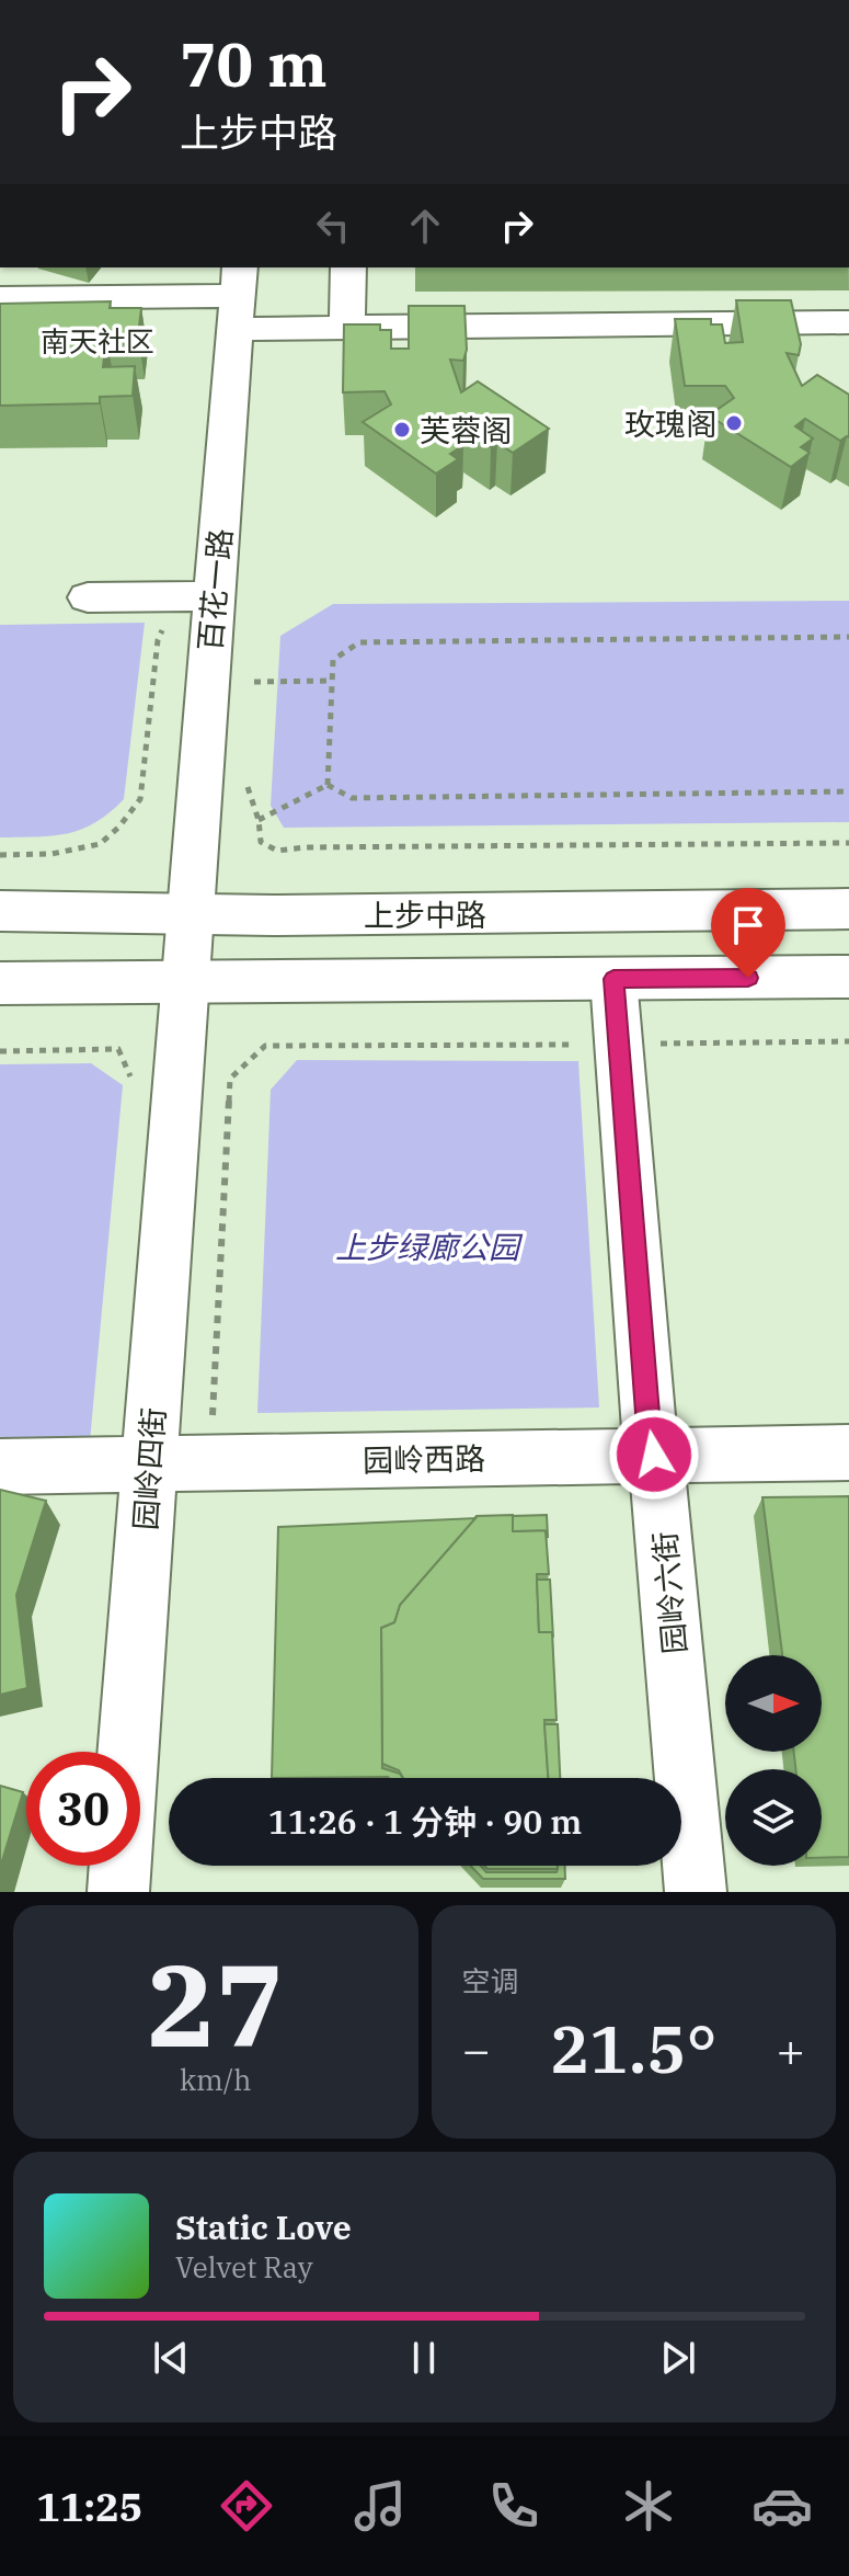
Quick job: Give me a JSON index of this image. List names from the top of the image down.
{
  "streets": {
    "main road": ["上步中路"],
    "street": [
      "百花一路",
      "园岭西路",
      "园岭四街",
      "园岭六街"
    ]
  },
  "crossings": [
    ["百花一路", "上步中路"],
    ["百花一路", "园岭四街"],
    ["园岭西路", "园岭四街"],
    ["园岭西路", "园岭六街"]
  ],
  "districts": ["南天社区"],
  "parks": ["上步绿廊公园"],
  "places": ["玫瑰阁", "芙蓉阁"],
  "north": "right",
  "page": {
    "turn": ["70 m", "上步中路"],
    "limit": "30",
    "trip": "11:26 · 1 分钟 · 90 m",
    "tile": [
      ["27", "km/h"],
      "空调"
    ],
    "heat": ["−", "21.5°", "+"],
    "song": ["Static Love", "Velvet Ray"],
    "tabs": "11:25"
  }
}
